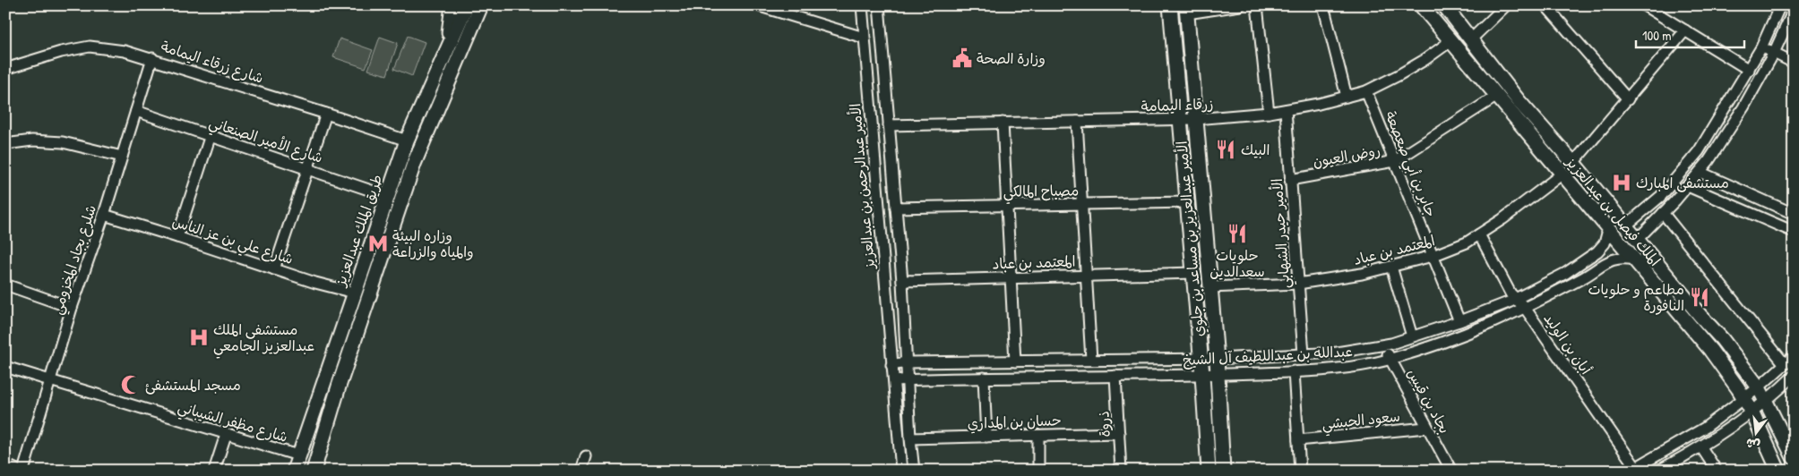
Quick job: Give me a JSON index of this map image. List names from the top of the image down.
{
  "streets": {
    "main road": ["الملك فيصل بن عبدالعزيز", "طريق الملك عبدالعزيز", "الأمير عبدالعزيز بن مساعد بن جلوي"],
    "street": [
      "شارع زرقاء اليمامة",
      "زرقاء اليمامة",
      "شارع الأمير الصنعاني",
      "روض العيون",
      "جابر بن أبي صعصعة",
      "الأمير عبدالرحمن بن عبدالعزيز",
      "مصباح المالكي",
      "الأمير حيدر الشهابي",
      "شارع علي بن عز الناس",
      "المعتمد بن عباد",
      "شلرع بجاد المخزومي",
      "أبان بن الوليد",
      "عبدالله بن عبداللطيف آل الشيخ",
      "بجاد بن قيس",
      "سعود الحبشي",
      "شارع مظفر الشيباني",
      "حسان بن المداري",
      "ذروة"
    ]
  },
  "crossings": [
    ["شارع زرقاء اليمامة", "طريق الملك عبدالعزيز"],
    ["شارع زرقاء اليمامة", "شلرع بجاد المخزومي"],
    ["زرقاء اليمامة", "جابر بن أبي صعصعة"],
    ["زرقاء اليمامة", "الملك فيصل بن عبدالعزيز"],
    ["زرقاء اليمامة", "الأمير حيدر الشهابي"],
    ["زرقاء اليمامة", "الأمير عبدالعزيز بن مساعد بن جلوي"],
    ["شارع الأمير الصنعاني", "طريق الملك عبدالعزيز"],
    ["شارع الأمير الصنعاني", "شلرع بجاد المخزومي"],
    ["روض العيون", "جابر بن أبي صعصعة"],
    ["روض العيون", "الملك فيصل بن عبدالعزيز"],
    ["روض العيون", "الأمير حيدر الشهابي"],
    ["جابر بن أبي صعصعة", "المعتمد بن عباد"],
    ["جابر بن أبي صعصعة", "عبدالله بن عبداللطيف آل الشيخ"],
    ["الأمير عبدالرحمن بن عبدالعزيز", "عبدالله بن عبداللطيف آل الشيخ"],
    ["مصباح المالكي", "الأمير عبدالعزيز بن مساعد بن جلوي"],
    ["الملك فيصل بن عبدالعزيز", "المعتمد بن عباد"],
    ["الملك فيصل بن عبدالعزيز", "عبدالله بن عبداللطيف آل الشيخ"],
    ["طريق الملك عبدالعزيز", "شارع علي بن عز الناس"],
    ["طريق الملك عبدالعزيز", "شارع مظفر الشيباني"],
    ["الأمير حيدر الشهابي", "المعتمد بن عباد"],
    ["الأمير حيدر الشهابي", "عبدالله بن عبداللطيف آل الشيخ"],
    ["الأمير عبدالعزيز بن مساعد بن جلوي", "المعتمد بن عباد"],
    ["الأمير عبدالعزيز بن مساعد بن جلوي", "عبدالله بن عبداللطيف آل الشيخ"],
    ["شارع علي بن عز الناس", "شلرع بجاد المخزومي"],
    ["المعتمد بن عباد", "أبان بن الوليد"],
    ["شلرع بجاد المخزومي", "شارع مظفر الشيباني"],
    ["أبان بن الوليد", "عبدالله بن عبداللطيف آل الشيخ"],
    ["عبدالله بن عبداللطيف آل الشيخ", "بجاد بن قيس"],
    ["عبدالله بن عبداللطيف آل الشيخ", "ذروة"],
    ["بجاد بن قيس", "سعود الحبشي"],
    ["حسان بن المداري", "ذروة"]
  ],
  "places": {
    "public building": ["وزارة الصحة"],
    "restaurant": ["البيك", "حلويات سعدالدين", "مطاعم و حلويات النافورة"],
    "hospital": ["مستشفى المبارك", "مستشفى الملك عبدالعزيز الجامعي"],
    "metro station": ["وزاره البيئة والمياه والزراعة"],
    "mosque": ["مسجد المستشفئ"]
  },
  "scale_bar": "100 m",
  "north": "bottom"
}
